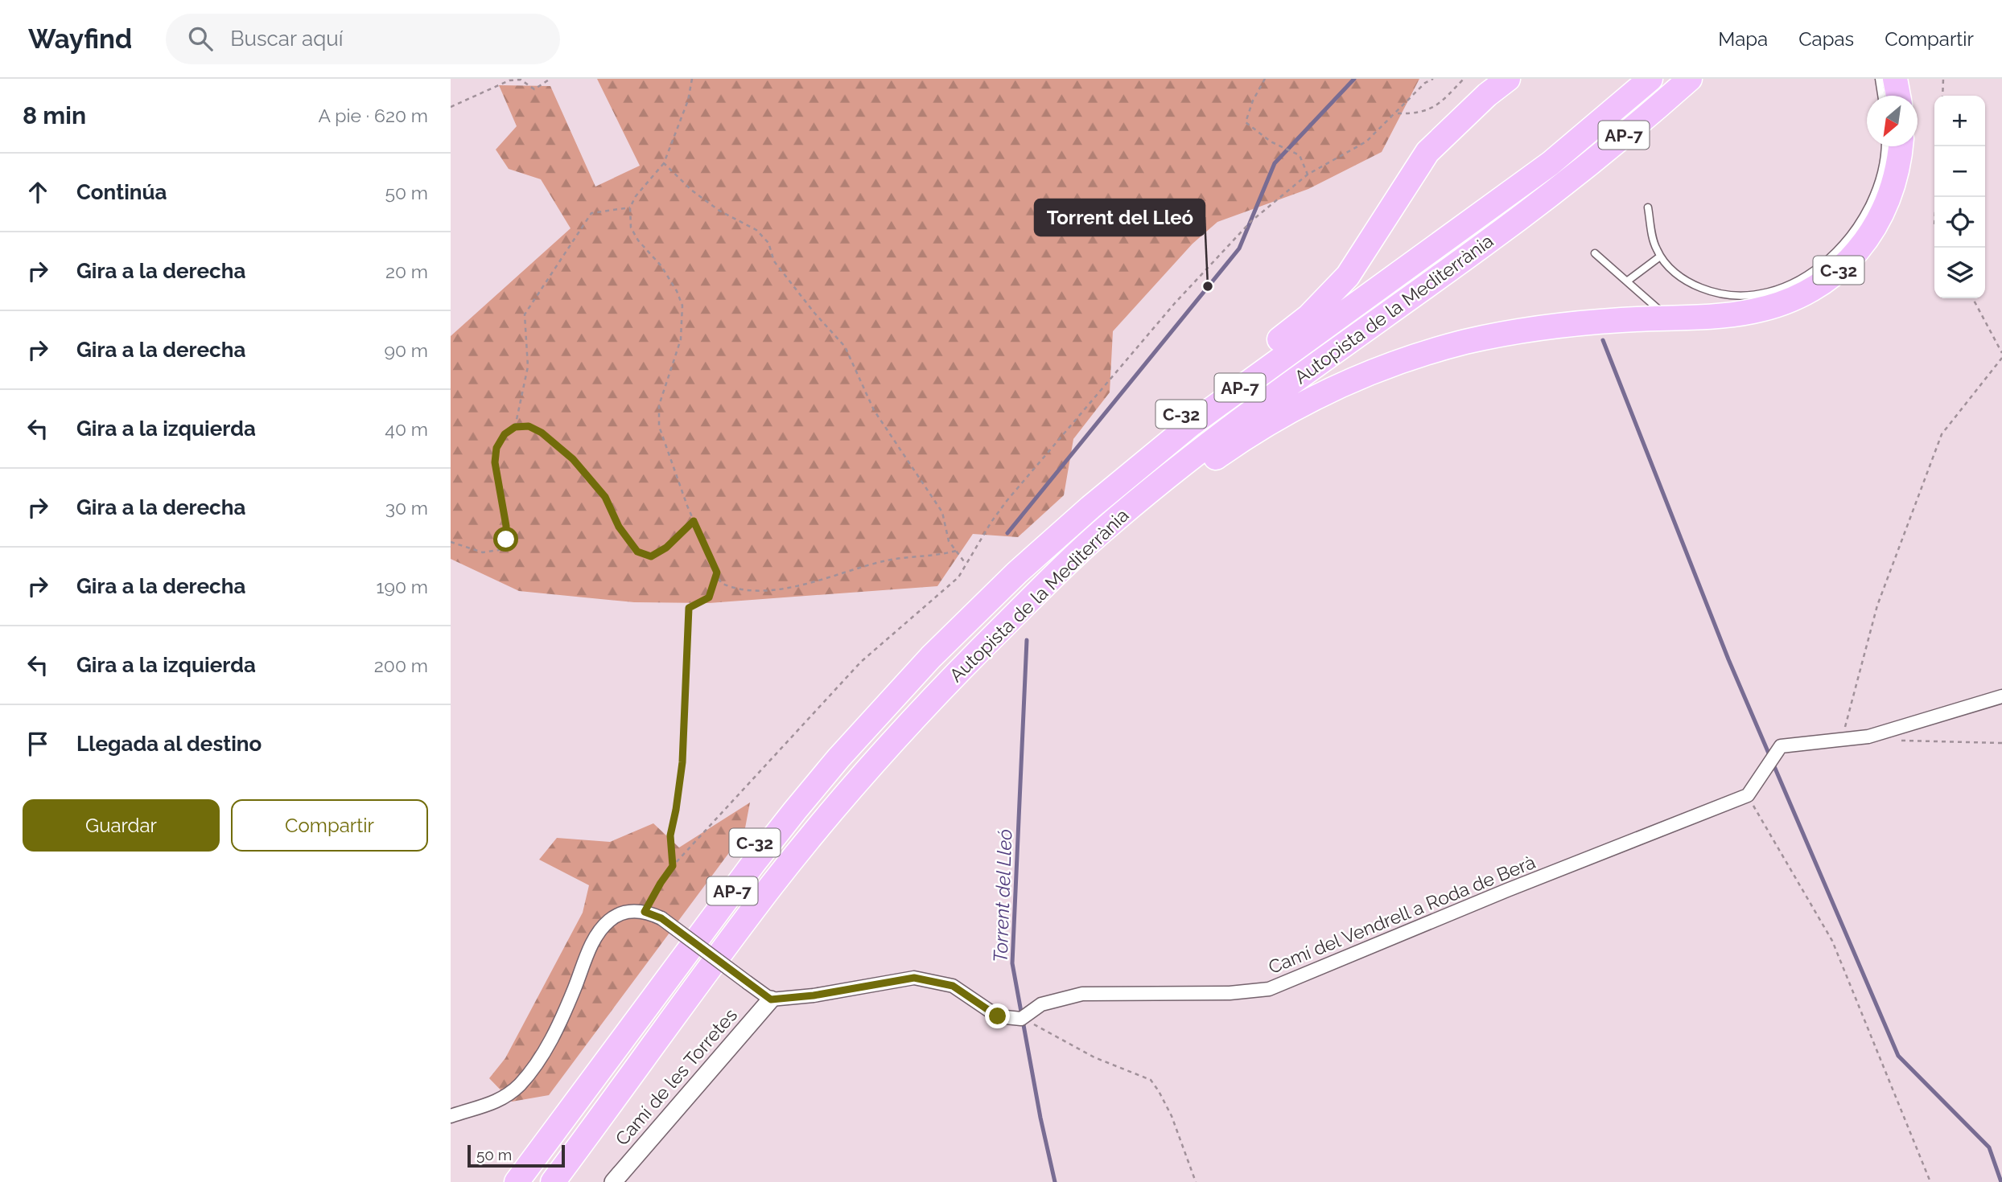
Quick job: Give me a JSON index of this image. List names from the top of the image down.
{
  "streets": {
    "highway": ["AP-7", "C-32", "Autopista de la Mediterrània"],
    "street": ["Camí del Vendrell a Roda de Berà", "Camí de les Torretes"]
  },
  "crossings": [
    ["C-32", "Autopista de la Mediterrània"]
  ],
  "water": ["Torrent del Lleó"],
  "places": ["Torrent del Lleó"],
  "scale_bar": "50 m",
  "north": "bottom left",
  "page": {
    "header": "Wayfind",
    "search": "Buscar aquí",
    "nav": ["Mapa", "Capas", "Compartir"],
    "heading": ["8 min", "A pie · 620 m"],
    "map_buttons": ["+", "−"],
    "list": [
      ["Continúa", "50 m"],
      ["Gira a la derecha", "20 m"],
      ["Gira a la derecha", "90 m"],
      ["Gira a la izquierda", "40 m"],
      ["Gira a la derecha", "30 m"],
      ["Gira a la derecha", "190 m"],
      ["Gira a la izquierda", "200 m"],
      "Llegada al destino"
    ],
    "buttons": ["Guardar", "Compartir"],
    "scale": "50 m"
  }
}
